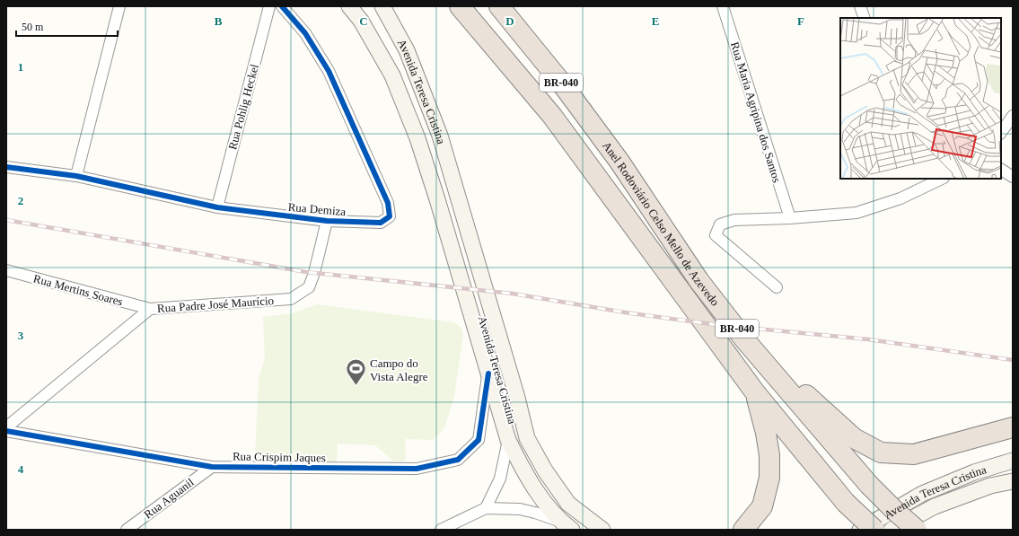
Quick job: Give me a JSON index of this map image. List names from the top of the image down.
{
  "streets": {
    "highway": ["BR-040", "Anel Rodoviário Celso Mello de Azevedo"],
    "main road": ["Avenida Teresa Cristina"],
    "street": [
      "Rua Pohlig Heckel",
      "Rua Maria Agripina dos Santos",
      "Rua Demiza",
      "Rua Mertins Soares",
      "Rua Padre José Maurício",
      "Rua Crispim Jaques",
      "Rua Aguanil"
    ]
  },
  "crossings": [
    ["Avenida Teresa Cristina", "Rua Crispim Jaques"],
    ["Rua Pohlig Heckel", "Rua Demiza"],
    ["Rua Demiza", "Rua Padre José Maurício"],
    ["Rua Mertins Soares", "Rua Padre José Maurício"],
    ["Rua Crispim Jaques", "Rua Aguanil"]
  ],
  "places": {
    "sports": ["Campo do Vista Alegre"]
  },
  "scale_bar": "50 m",
  "grid": {
    "columns": [
      "B",
      "C",
      "D",
      "E",
      "F"
    ],
    "rows": [
      "1",
      "2",
      "3",
      "4"
    ]
  }
}
